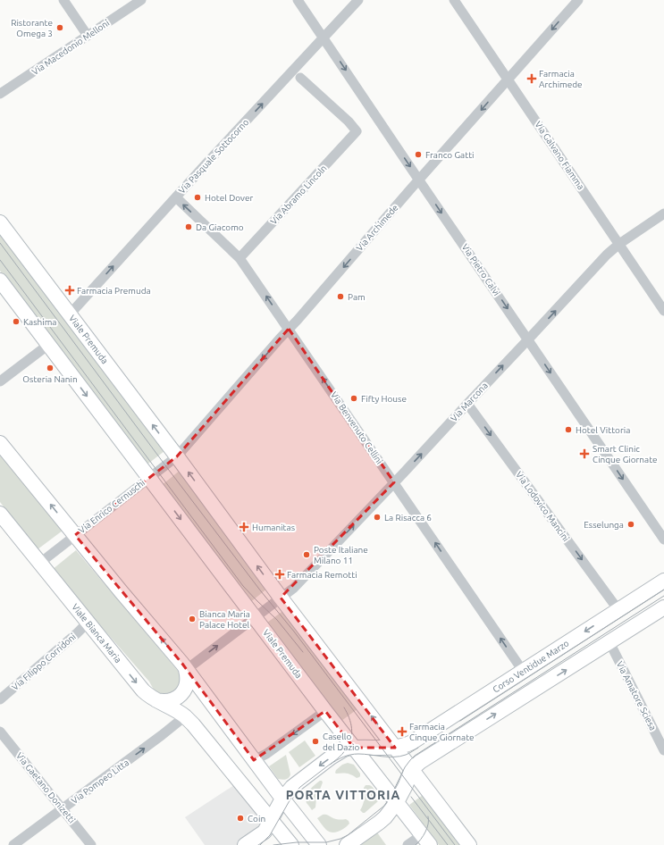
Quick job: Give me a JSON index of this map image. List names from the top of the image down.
{
  "streets": {
    "main road": ["Viale Premuda", "Viale Bianca Maria", "Corso Ventidue Marzo"],
    "street": [
      "Via Macedonio Melloni",
      "Via Galvano Fiamma",
      "Via Pasquale Sottocorno",
      "Via Abramo Lincoln",
      "Via Archimede",
      "Via Pietro Calvi",
      "Via Marcona",
      "Via Benvenuto Cellini",
      "Via Enrico Cernuschi",
      "Via Lodovico Mancini",
      "Via Filippo Corridoni",
      "Via Amatore Sciesa",
      "Via Pompeo Litta",
      "Via Gaetano Donizetti"
    ]
  },
  "crossings": [
    ["Via Galvano Fiamma", "Via Archimede"],
    ["Via Galvano Fiamma", "Via Marcona"],
    ["Via Pasquale Sottocorno", "Via Pietro Calvi"],
    ["Via Pasquale Sottocorno", "Viale Premuda"],
    ["Via Pasquale Sottocorno", "Via Benvenuto Cellini"],
    ["Via Abramo Lincoln", "Via Benvenuto Cellini"],
    ["Via Archimede", "Via Pietro Calvi"],
    ["Via Archimede", "Viale Premuda"],
    ["Via Archimede", "Via Benvenuto Cellini"],
    ["Via Pietro Calvi", "Via Marcona"],
    ["Viale Premuda", "Via Marcona"],
    ["Viale Premuda", "Via Enrico Cernuschi"],
    ["Viale Premuda", "Corso Ventidue Marzo"],
    ["Via Marcona", "Via Benvenuto Cellini"],
    ["Via Marcona", "Via Lodovico Mancini"],
    ["Via Benvenuto Cellini", "Corso Ventidue Marzo"],
    ["Via Lodovico Mancini", "Corso Ventidue Marzo"],
    ["Viale Bianca Maria", "Via Filippo Corridoni"],
    ["Viale Bianca Maria", "Corso Ventidue Marzo"],
    ["Viale Bianca Maria", "Via Pompeo Litta"],
    ["Via Pompeo Litta", "Via Gaetano Donizetti"]
  ],
  "one_way": [
    "Via Pasquale Sottocorno",
    "Via Archimede",
    "Via Pietro Calvi",
    "Via Marcona",
    "Via Benvenuto Cellini",
    "Via Lodovico Mancini",
    "Via Pompeo Litta"
  ],
  "districts": ["PORTA VITTORIA"],
  "places": {
    "other": [
      "Ristorante Omega 3",
      "Franco Gatti",
      "Hotel Dover",
      "Da Giacomo",
      "Pam",
      "Kashima",
      "Osteria Nanin",
      "Fifty House",
      "Hotel Vittoria",
      "La Risacca 6",
      "Esselunga",
      "Poste Italiane Milano 11",
      "Bianca Maria Palace Hotel",
      "Casello del Dazio",
      "Coin"
    ],
    "health": [
      "Farmacia Archimede",
      "Farmacia Premuda",
      "Smart Clinic Cinque Giornate",
      "Humanitas",
      "Farmacia Remotti",
      "Farmacia Cinque Giornate"
    ]
  }
}
